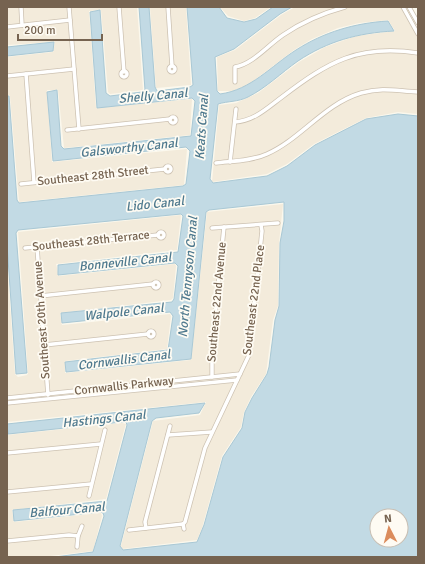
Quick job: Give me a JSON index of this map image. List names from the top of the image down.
{
  "streets": {
    "street": [
      "Southeast 28th Street",
      "Southeast 28th Terrace",
      "Southeast 22nd Place",
      "Southeast 22nd Avenue",
      "Southeast 20th Avenue",
      "Cornwallis Parkway"
    ]
  },
  "crossings": [
    ["Southeast 28th Terrace", "Southeast 20th Avenue"],
    ["Southeast 22nd Place", "Cornwallis Parkway"],
    ["Southeast 22nd Avenue", "Cornwallis Parkway"],
    ["Southeast 20th Avenue", "Cornwallis Parkway"]
  ],
  "water": [
    "Shelly Canal",
    "Keats Canal",
    "Galsworthy Canal",
    "Lido Canal",
    "Bonneville Canal",
    "North Tennyson Canal",
    "Walpole Canal",
    "Cornwallis Canal",
    "Hastings Canal",
    "Balfour Canal"
  ],
  "scale_bar": "200 m",
  "north": "top"
}
